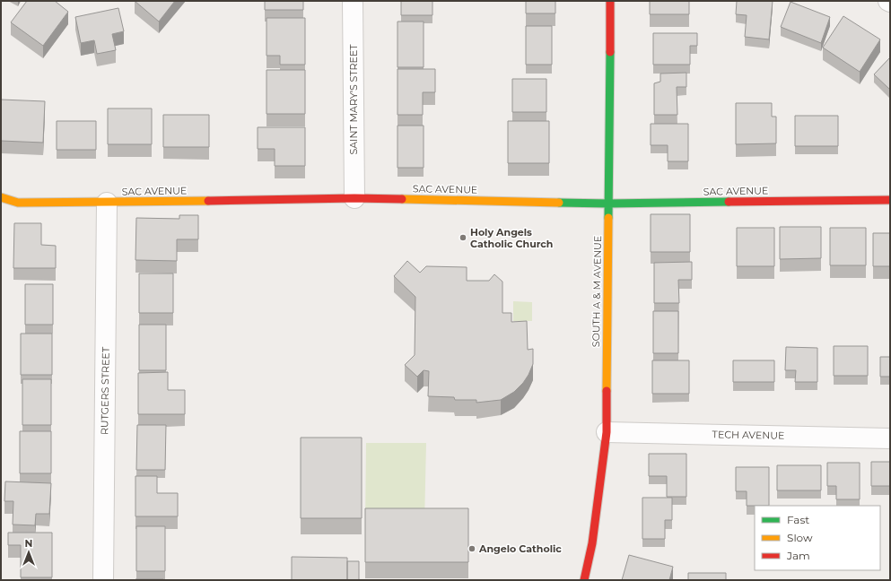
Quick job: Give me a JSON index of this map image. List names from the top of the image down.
{
  "streets": {
    "street": [
      "SAINT MARY'S STREET",
      "SAC AVENUE",
      "SOUTH A & M AVENUE",
      "RUTGERS STREET",
      "TECH AVENUE"
    ]
  },
  "crossings": [
    ["SAINT MARY'S STREET", "SAC AVENUE"],
    ["SAC AVENUE", "SOUTH A & M AVENUE"],
    ["SAC AVENUE", "RUTGERS STREET"],
    ["SOUTH A & M AVENUE", "TECH AVENUE"]
  ],
  "places": ["Holy Angels Catholic Church", "Angelo Catholic"],
  "legend": ["Fast", "Slow", "Jam"],
  "north": "top"
}
